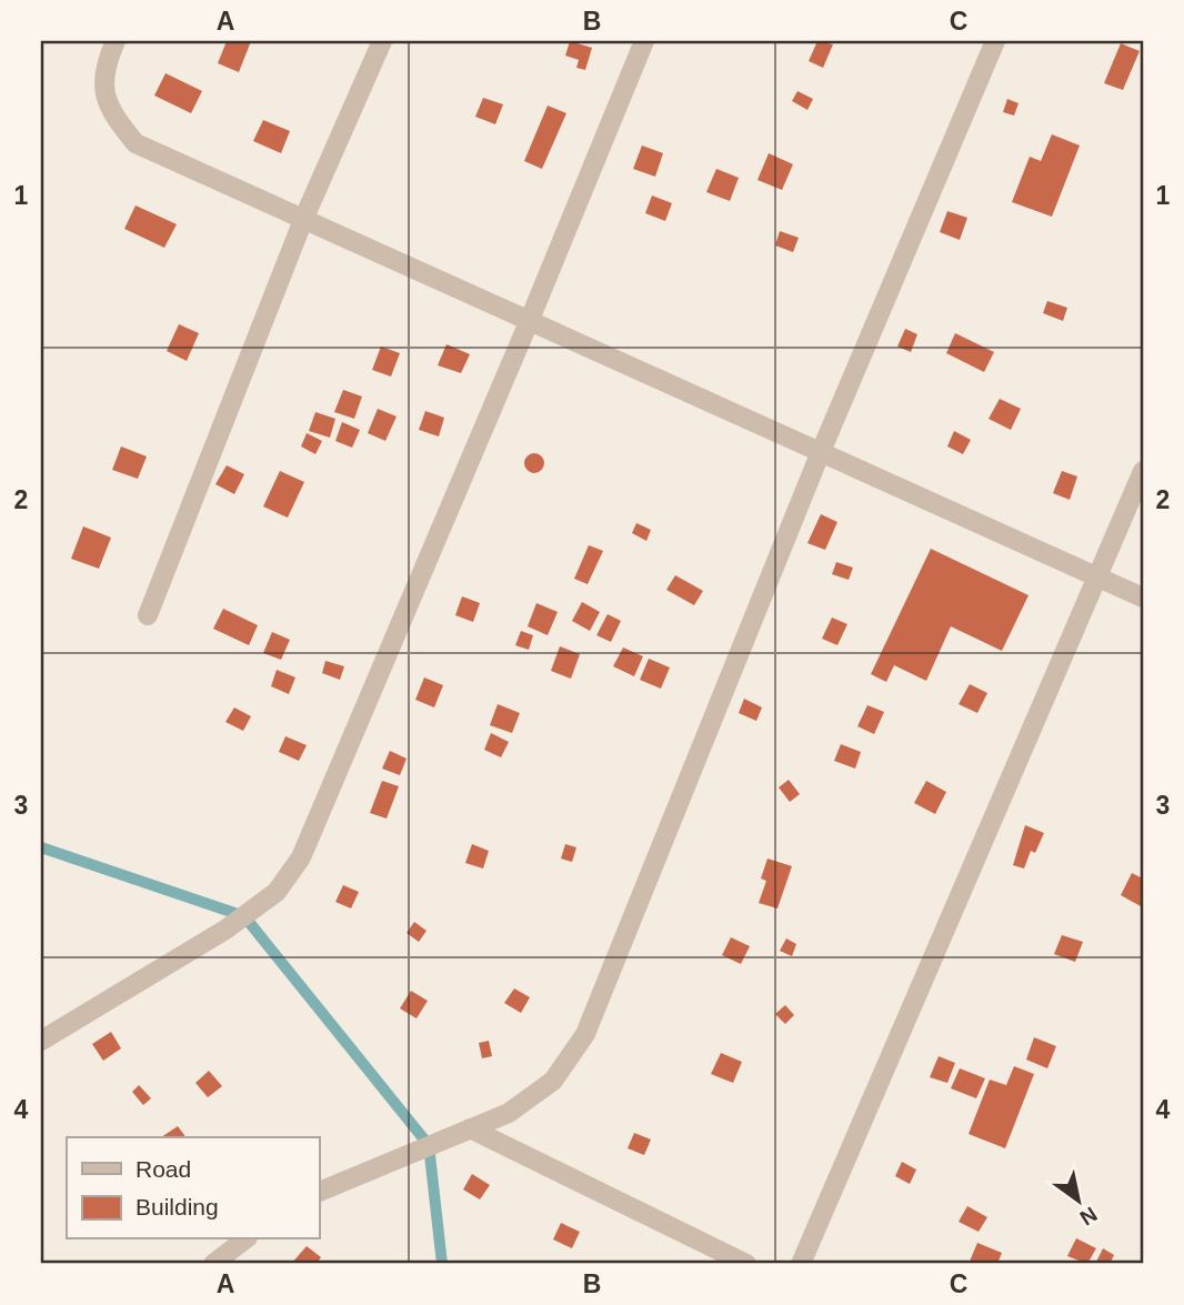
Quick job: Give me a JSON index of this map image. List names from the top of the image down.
{
  "legend": ["Road", "Building"],
  "north": "bottom right",
  "grid": {
    "columns": ["A", "B", "C"],
    "rows": [
      "1",
      "2",
      "3",
      "4"
    ]
  }
}
